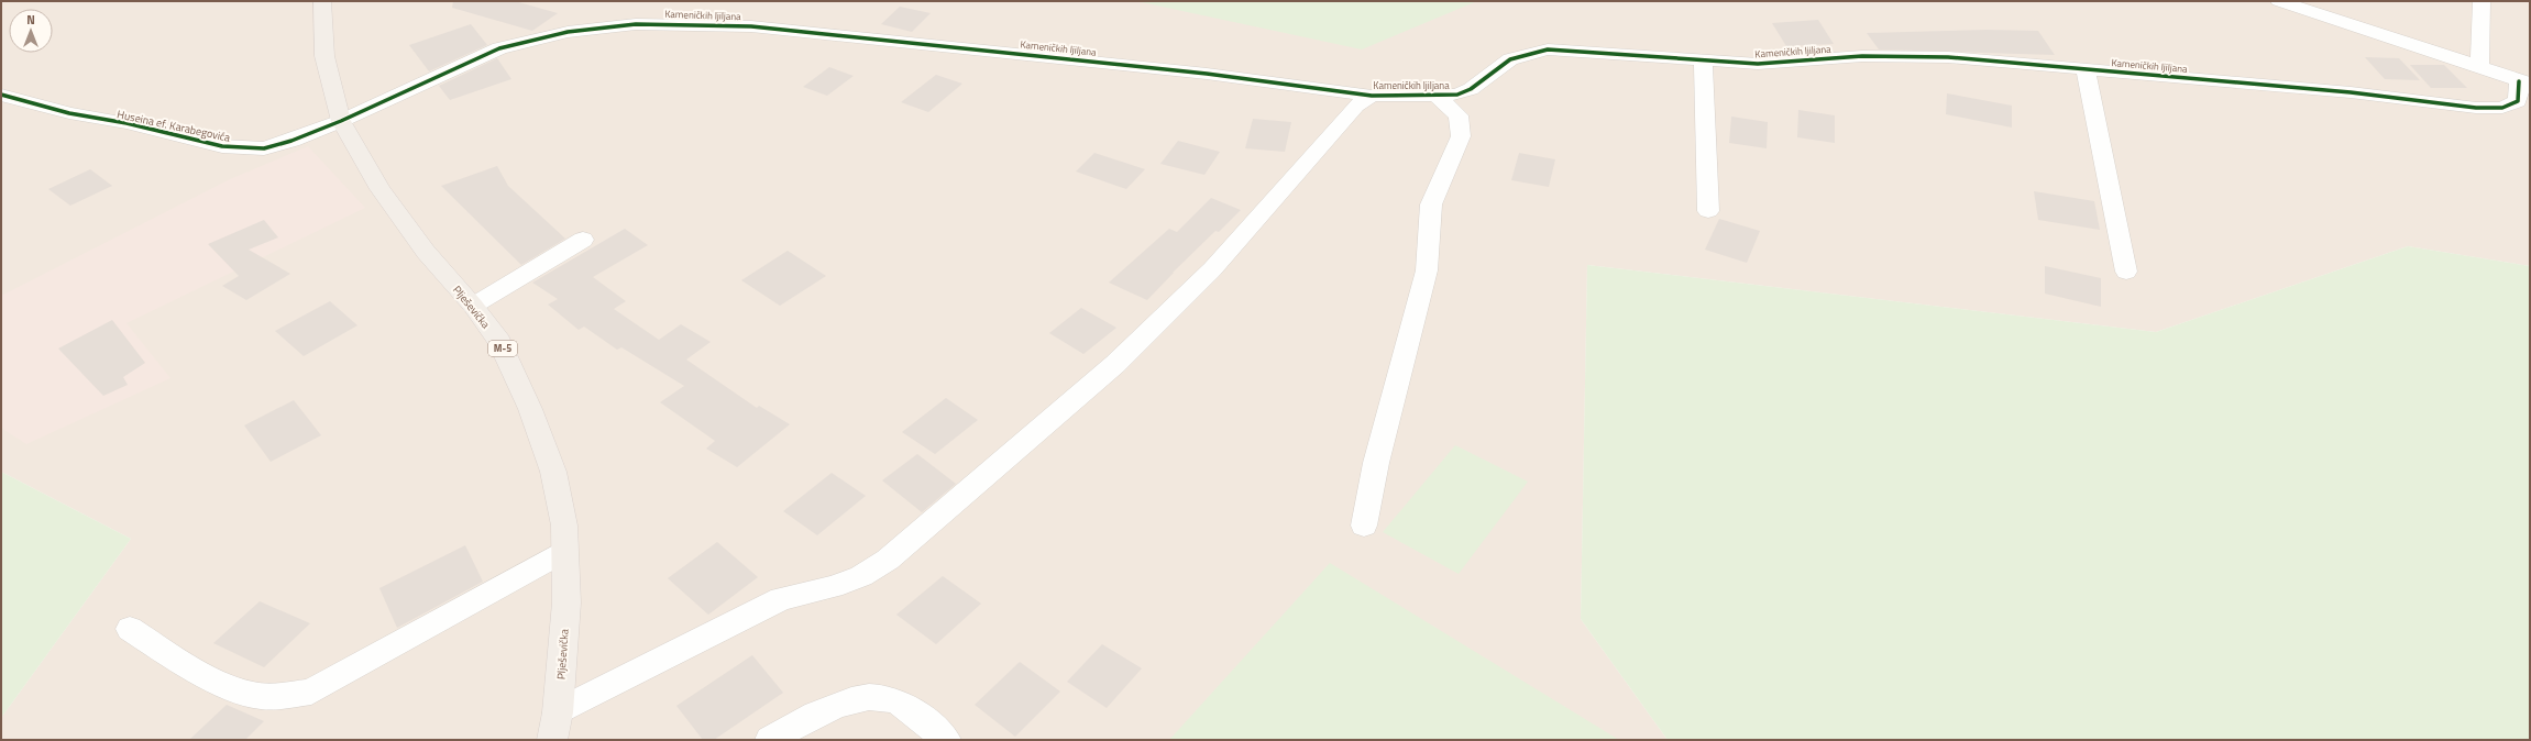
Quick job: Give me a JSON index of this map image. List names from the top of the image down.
{
  "streets": {
    "main road": ["Plješevička", "M-5"],
    "street": ["Kameničkih ljiljana", "Huseina ef. Karabegovića"]
  },
  "crossings": [
    ["Kameničkih ljiljana", "Huseina ef. Karabegovića"],
    ["Kameničkih ljiljana", "Plješevička"],
    ["Huseina ef. Karabegovića", "Plješevička"]
  ],
  "north": "top"
}
